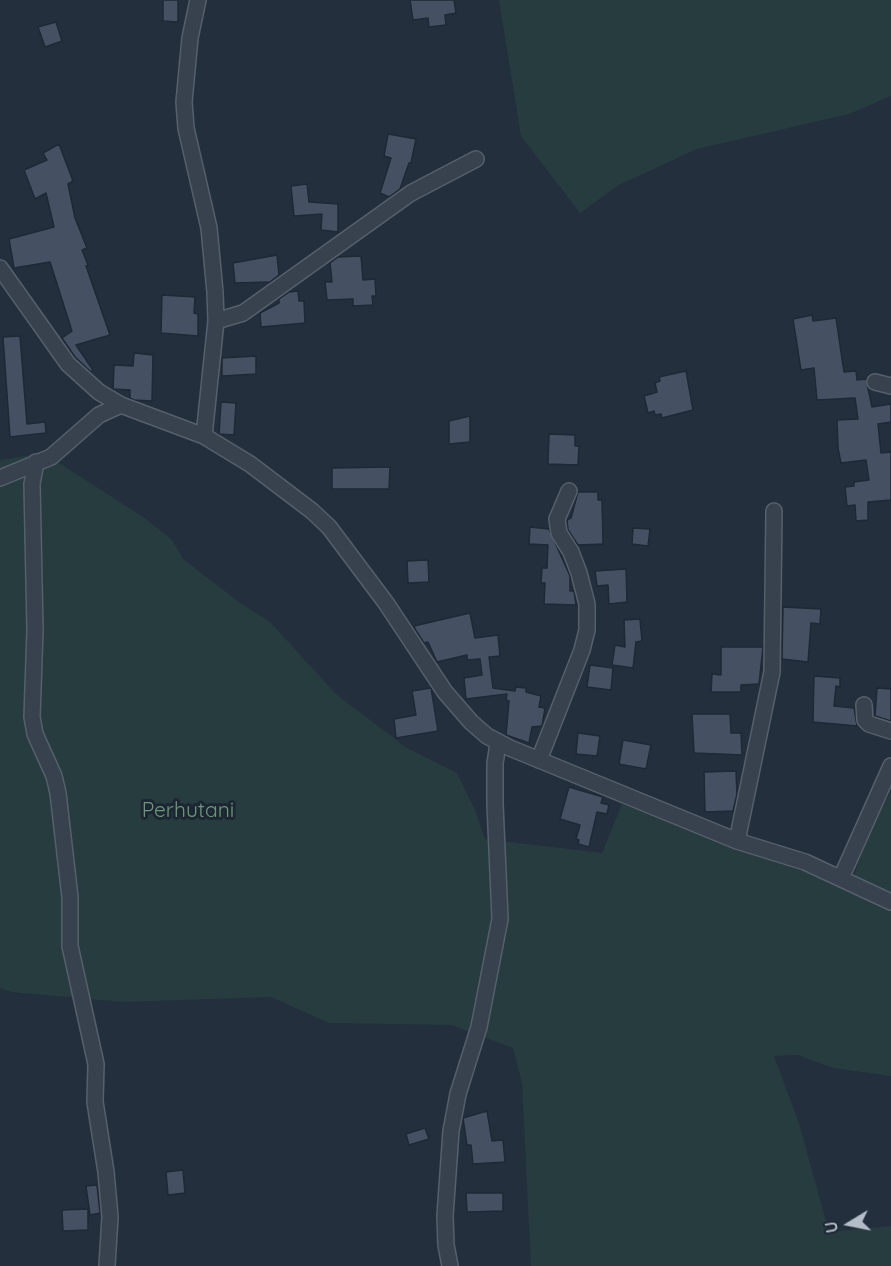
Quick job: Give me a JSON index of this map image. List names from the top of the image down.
{
  "parks": ["Perhutani"],
  "north": "left"
}
